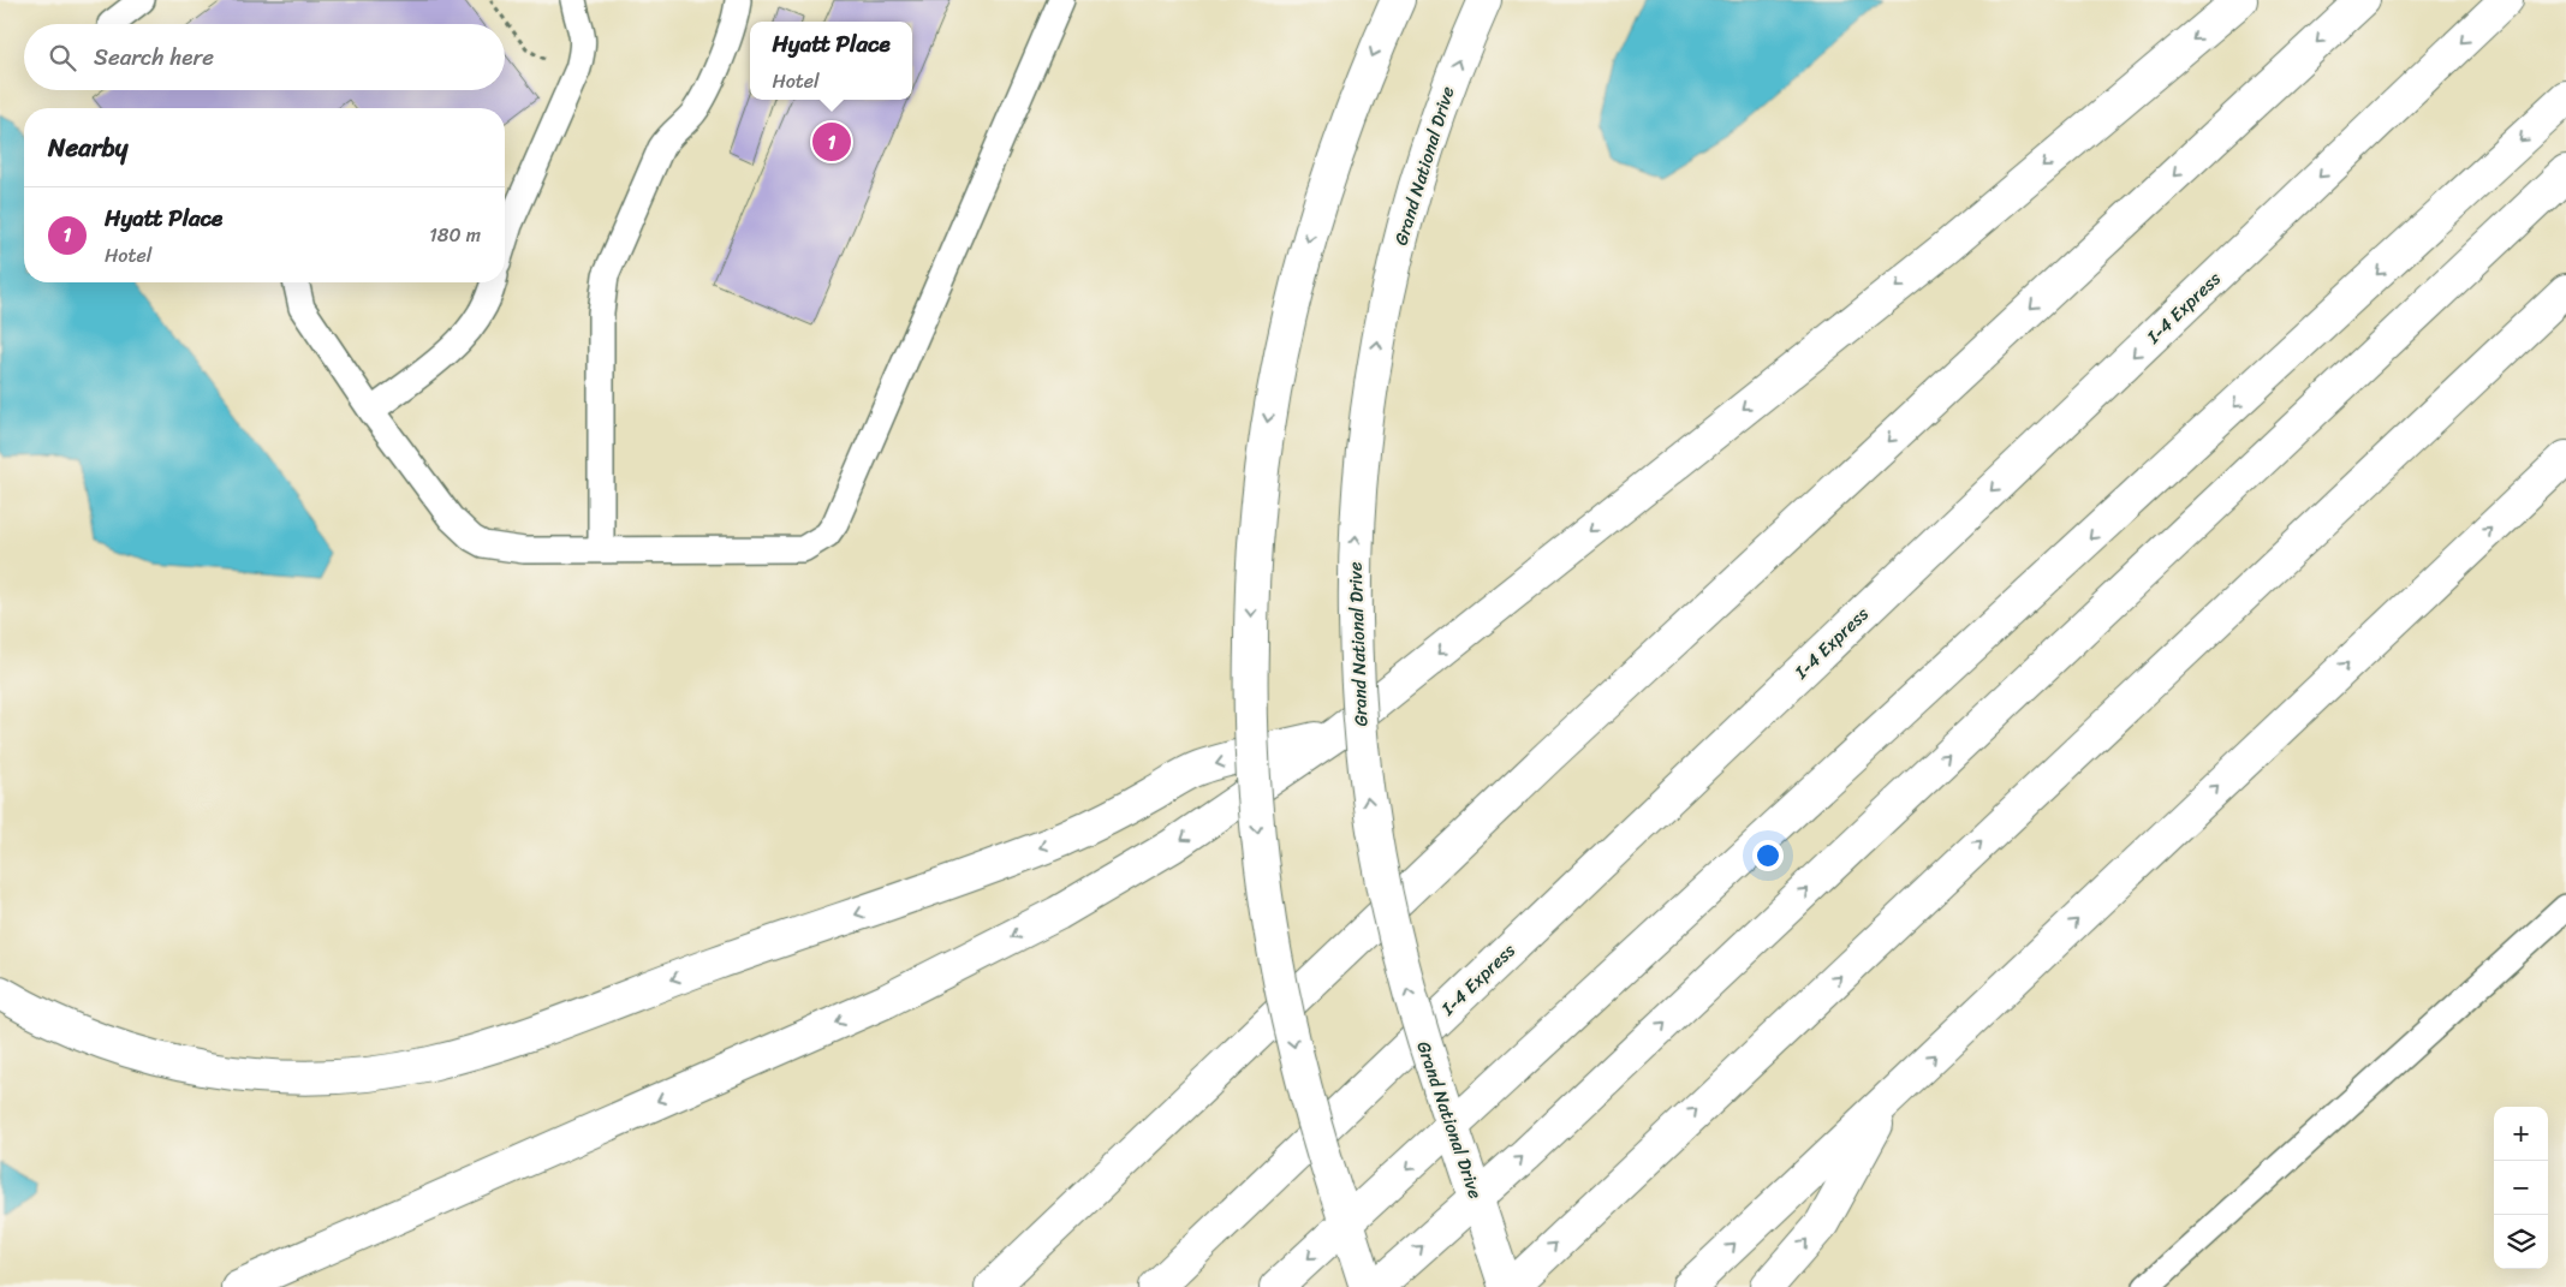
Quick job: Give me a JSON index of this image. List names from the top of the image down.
{
  "streets": {
    "main road": ["Grand National Drive", "I-4 Express"]
  },
  "page": {
    "popup": ["Hyatt Place", "Hotel"],
    "search": "Search here",
    "heading": "Nearby",
    "pins": "1",
    "list": [
      {
        "mark": "1",
        "name": "Hyatt Place",
        "note": "Hotel",
        "value": "180 m"
      }
    ],
    "map_buttons": ["+", "−"]
  }
}
